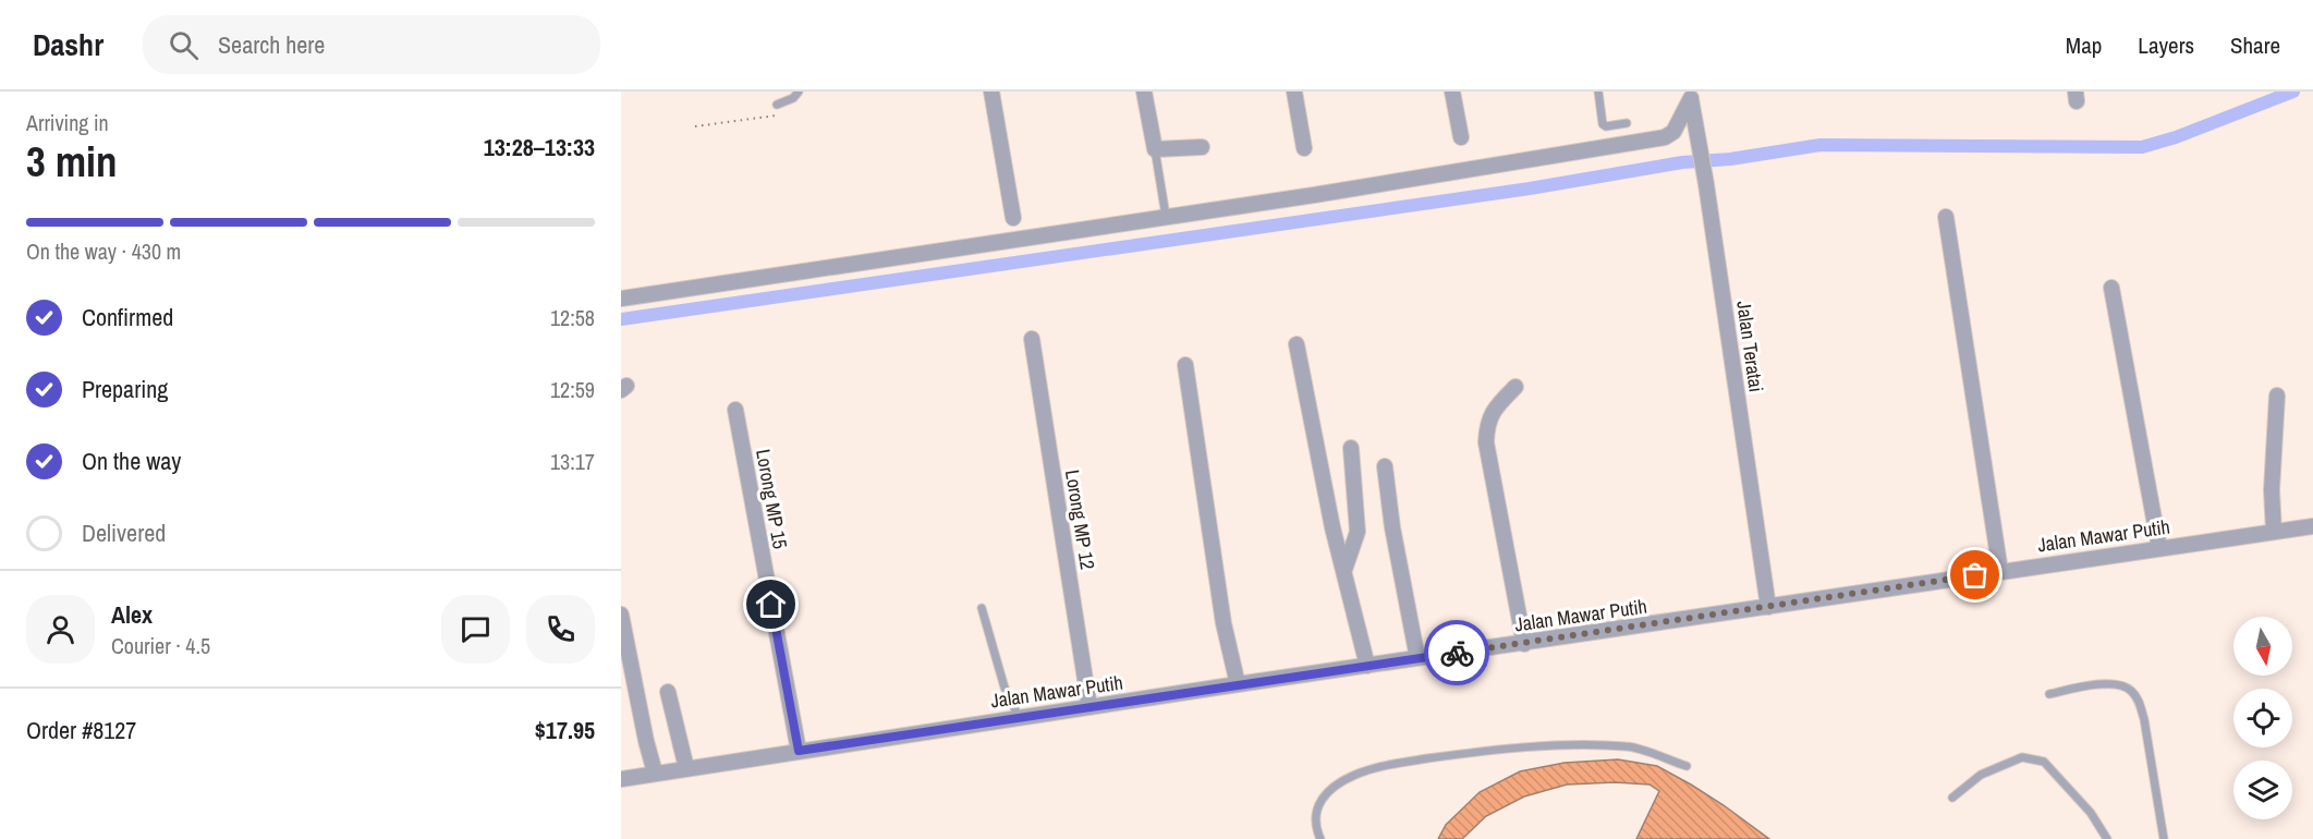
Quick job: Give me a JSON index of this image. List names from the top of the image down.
{
  "streets": {
    "street": [
      "Jalan Teratai",
      "Lorong MP 15",
      "Lorong MP 12",
      "Jalan Mawar Putih"
    ]
  },
  "crossings": [
    ["Jalan Teratai", "Jalan Mawar Putih"],
    ["Lorong MP 15", "Jalan Mawar Putih"],
    ["Lorong MP 12", "Jalan Mawar Putih"]
  ],
  "north": "bottom",
  "page": {
    "header": "Dashr",
    "search": "Search here",
    "nav": ["Map", "Layers", "Share"],
    "heading": ["3 min", "Arriving in", "13:28–13:33"],
    "panel": [
      "Alex",
      "Courier · 4.5",
      "Order #8127",
      "$17.95"
    ],
    "bar": "On the way · 430 m",
    "list": [
      ["Confirmed", "12:58"],
      ["Preparing", "12:59"],
      ["On the way", "13:17"],
      "Delivered"
    ]
  }
}
